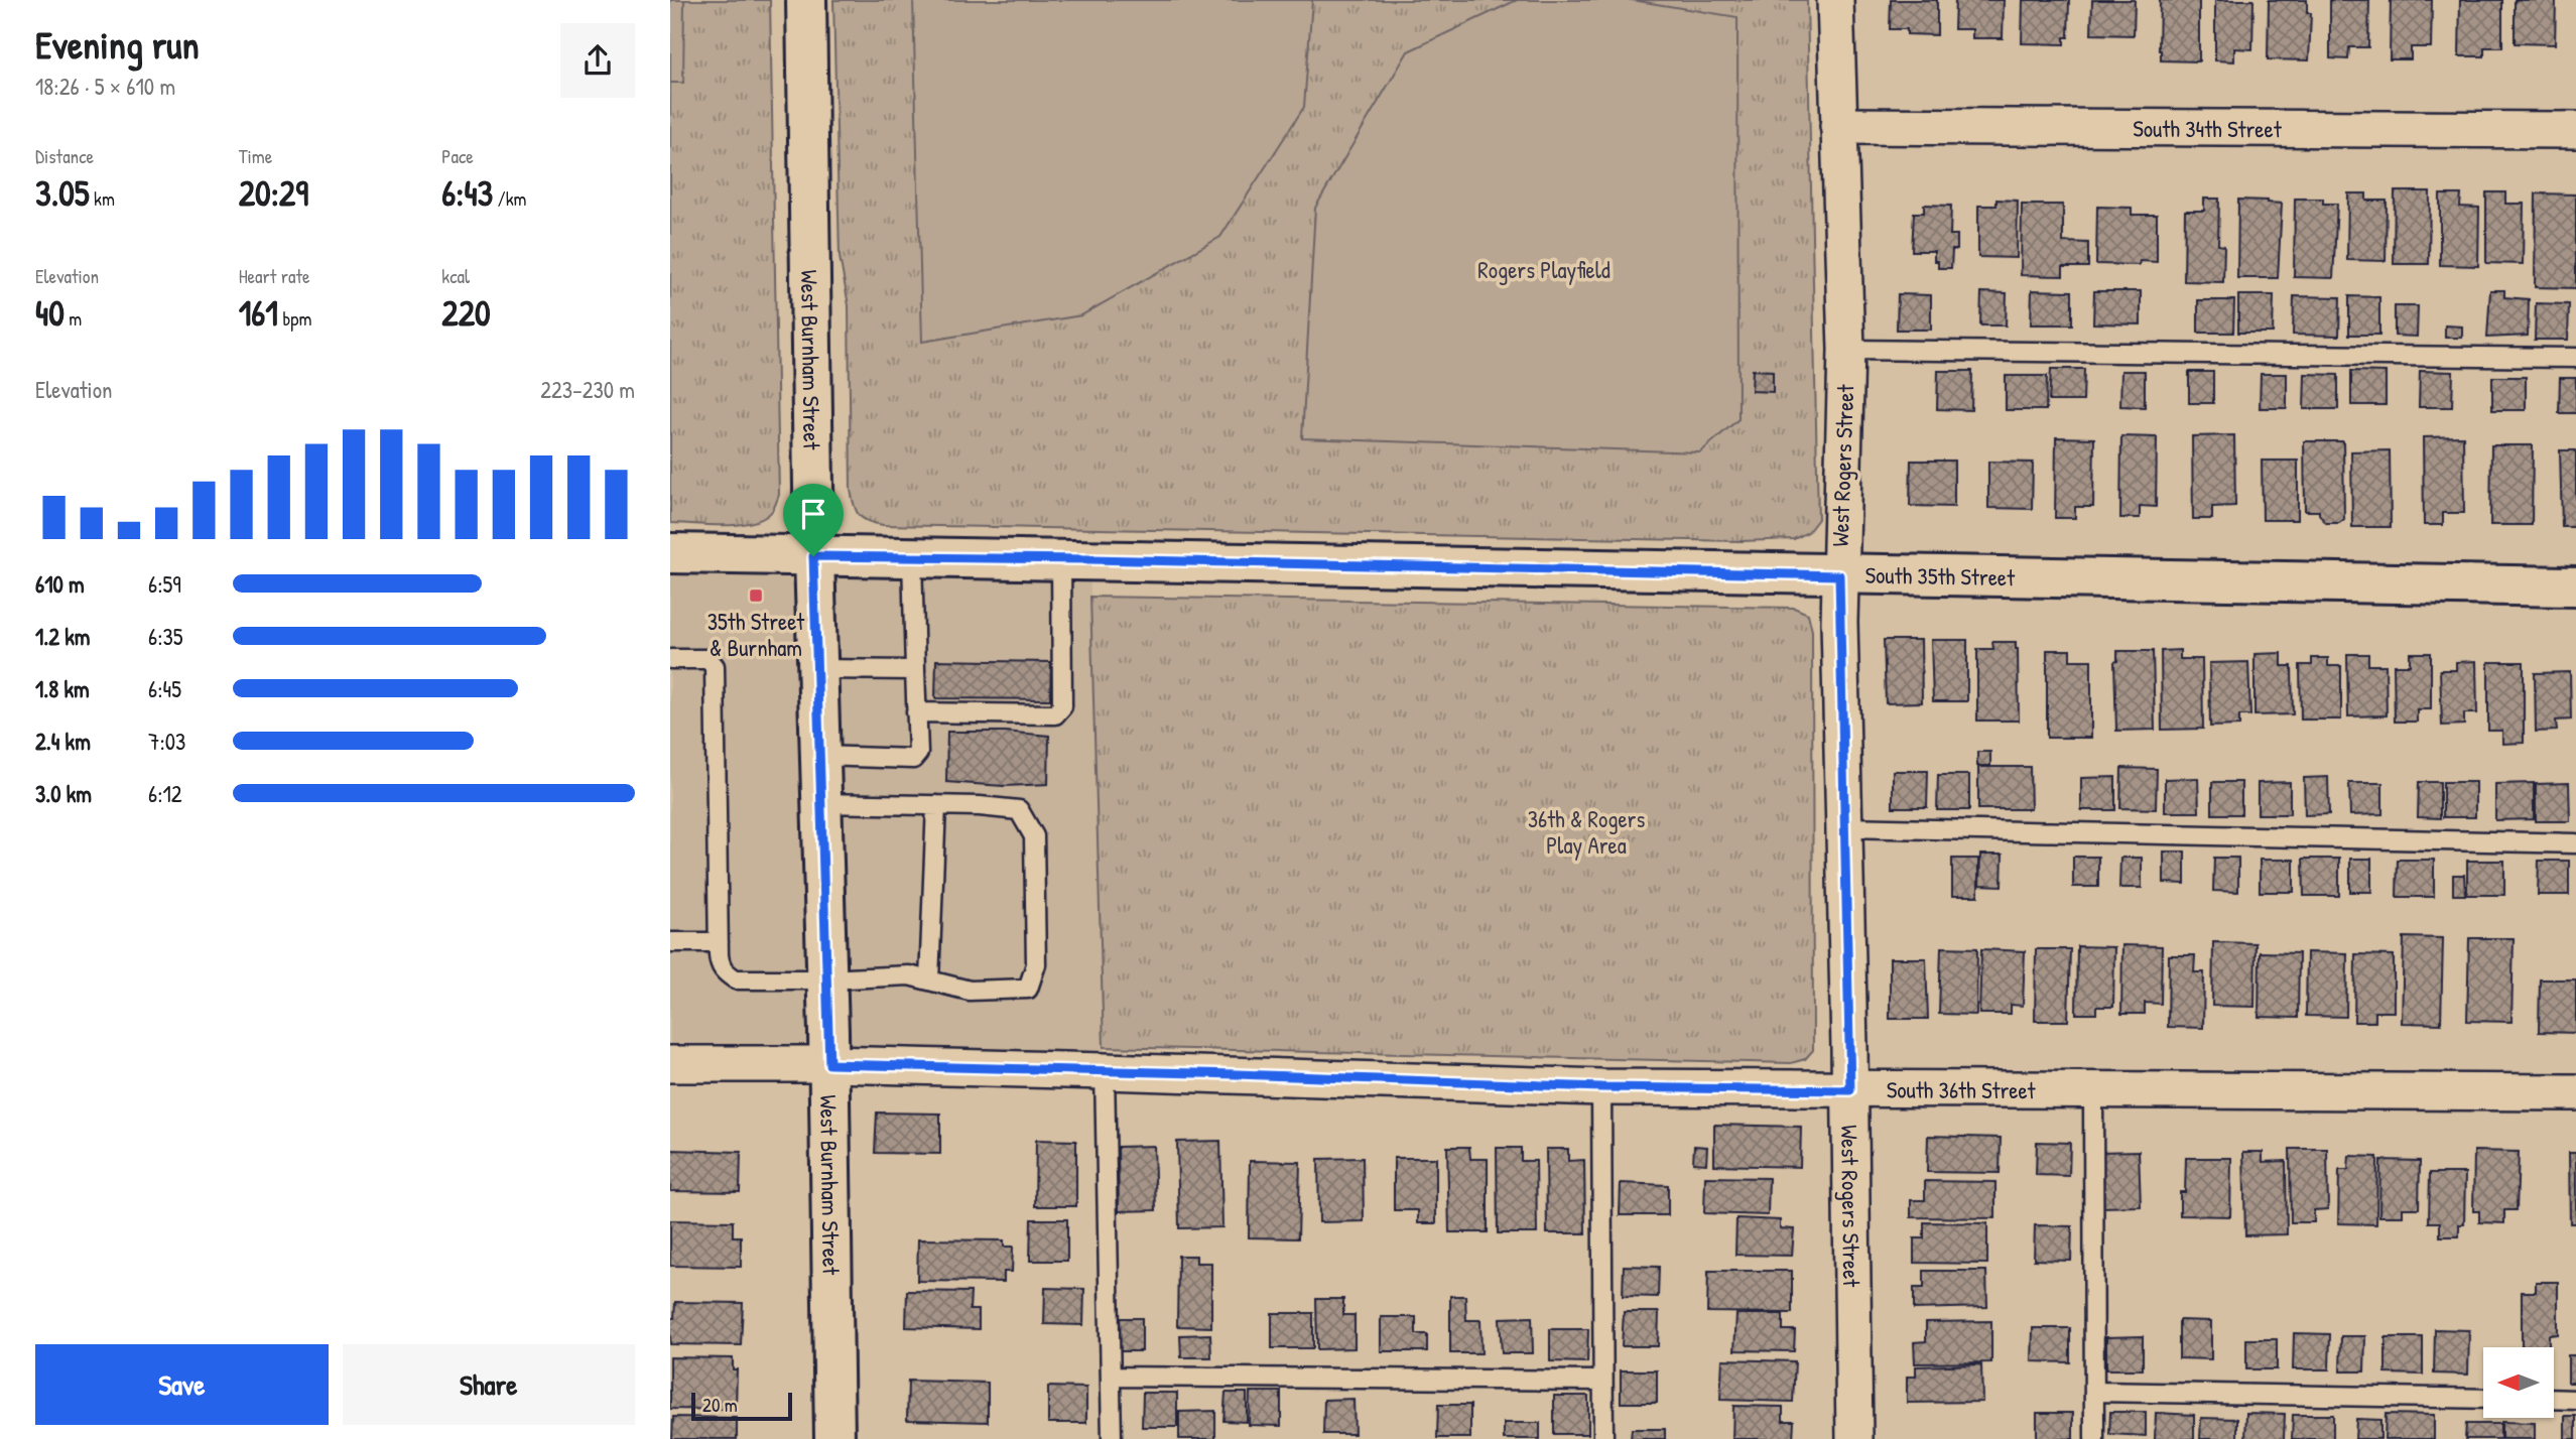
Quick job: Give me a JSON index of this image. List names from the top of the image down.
{
  "streets": {
    "main road": ["West Burnham Street", "South 35th Street"],
    "street": ["South 34th Street", "West Rogers Street", "South 36th Street"]
  },
  "crossings": [
    ["South 34th Street", "West Rogers Street"],
    ["West Burnham Street", "South 35th Street"],
    ["West Burnham Street", "South 36th Street"],
    ["West Rogers Street", "South 35th Street"],
    ["West Rogers Street", "South 36th Street"]
  ],
  "parks": ["Rogers Playfield", "36th & Rogers Play Area"],
  "places": {
    "transit": ["35th Street & Burnham"]
  },
  "scale_bar": "20 m",
  "north": "left",
  "page": {
    "heading": ["Evening run", "18:26 · 5 × 610 m"],
    "stats": [
      ["Distance", "3.05 km"],
      ["Time", "20:29"],
      ["Pace", "6:43 /km"],
      ["Elevation", "40 m"],
      ["Heart rate", "161 bpm"],
      ["kcal", "220"]
    ],
    "chart": ["Elevation", "223–230 m"],
    "list": [
      {
        "name": "610 m",
        "note": "6:59"
      },
      {
        "name": "1.2 km",
        "note": "6:35"
      },
      {
        "name": "1.8 km",
        "note": "6:45"
      },
      {
        "name": "2.4 km",
        "note": "7:03"
      },
      {
        "name": "3.0 km",
        "note": "6:12"
      }
    ],
    "buttons": ["Save", "Share"],
    "scale": "20 m"
  }
}
